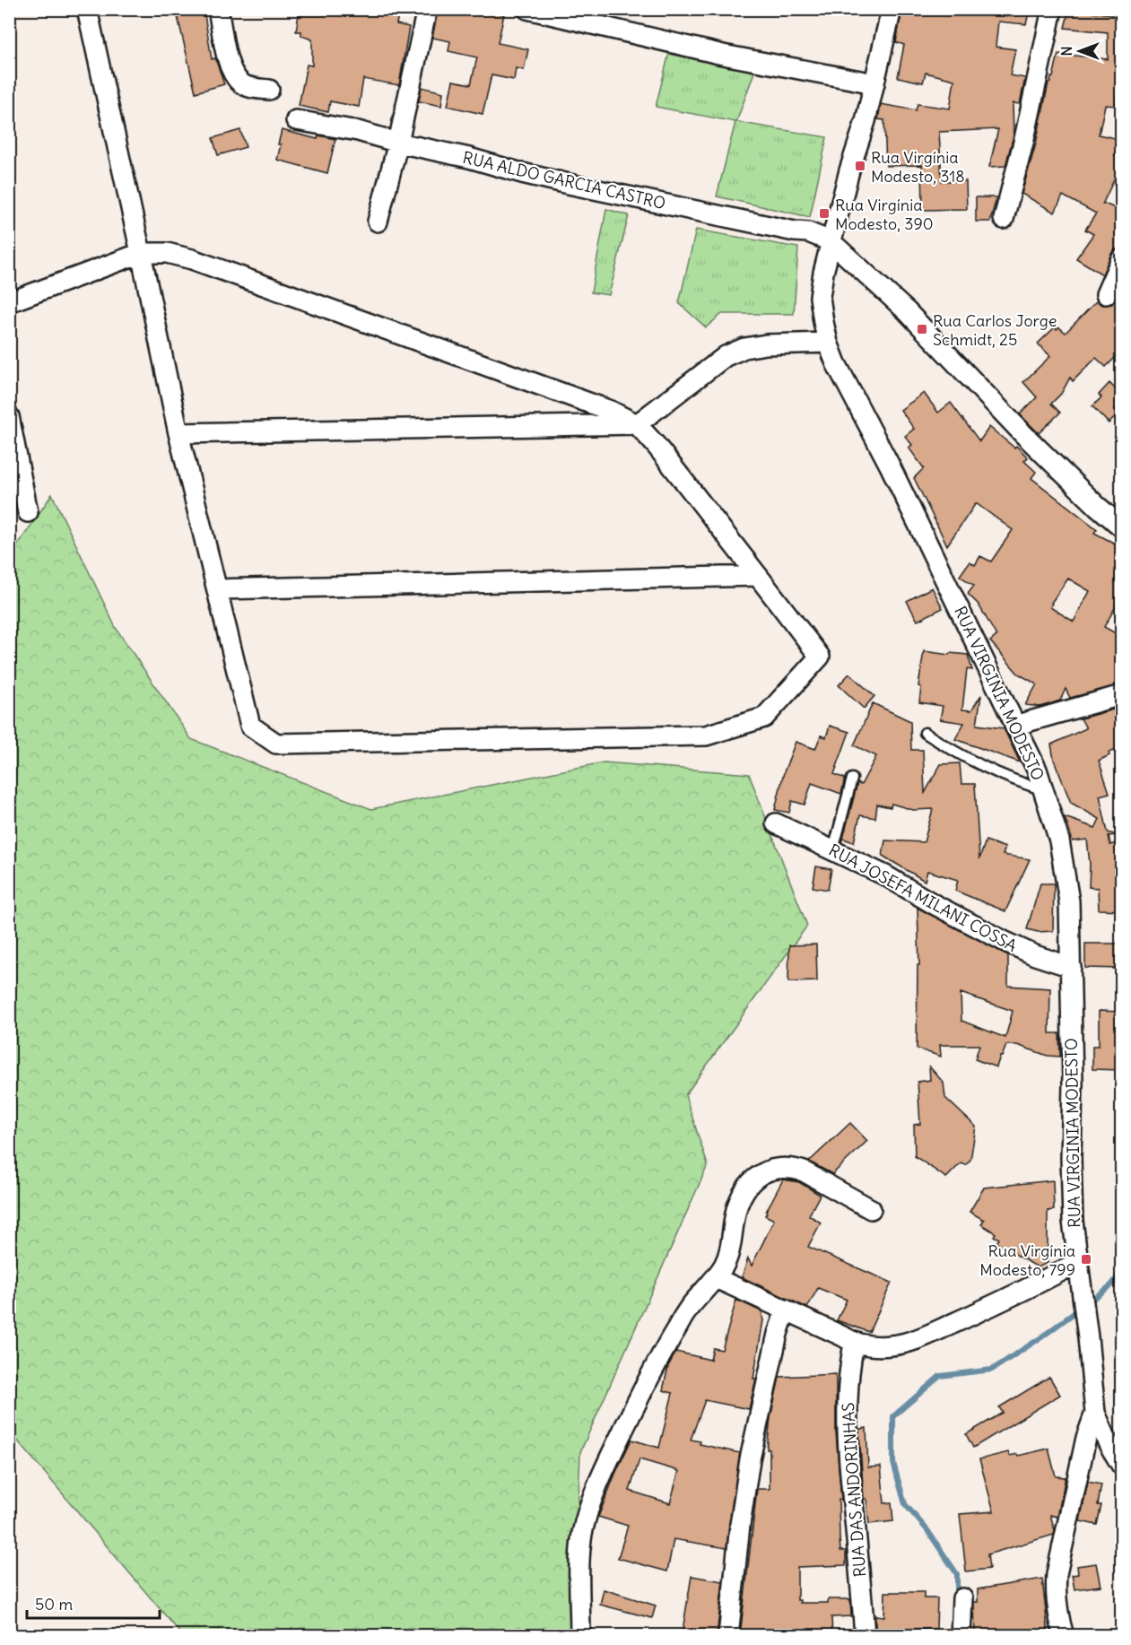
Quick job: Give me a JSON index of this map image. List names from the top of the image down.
{
  "streets": {
    "street": [
      "RUA ALDO GARCIA CASTRO",
      "RUA VIRGINIA MODESTO",
      "RUA JOSEFA MILANI COSSA",
      "RUA DAS ANDORINHAS"
    ]
  },
  "crossings": [
    ["RUA ALDO GARCIA CASTRO", "RUA VIRGINIA MODESTO"],
    ["RUA VIRGINIA MODESTO", "RUA JOSEFA MILANI COSSA"]
  ],
  "places": {
    "transit": [
      "Rua Virgínia Modesto, 318",
      "Rua Virgínia Modesto, 390",
      "Rua Carlos Jorge Schmidt, 25",
      "Rua Virgínia Modesto, 799"
    ]
  },
  "scale_bar": "50 m",
  "north": "left"
}
